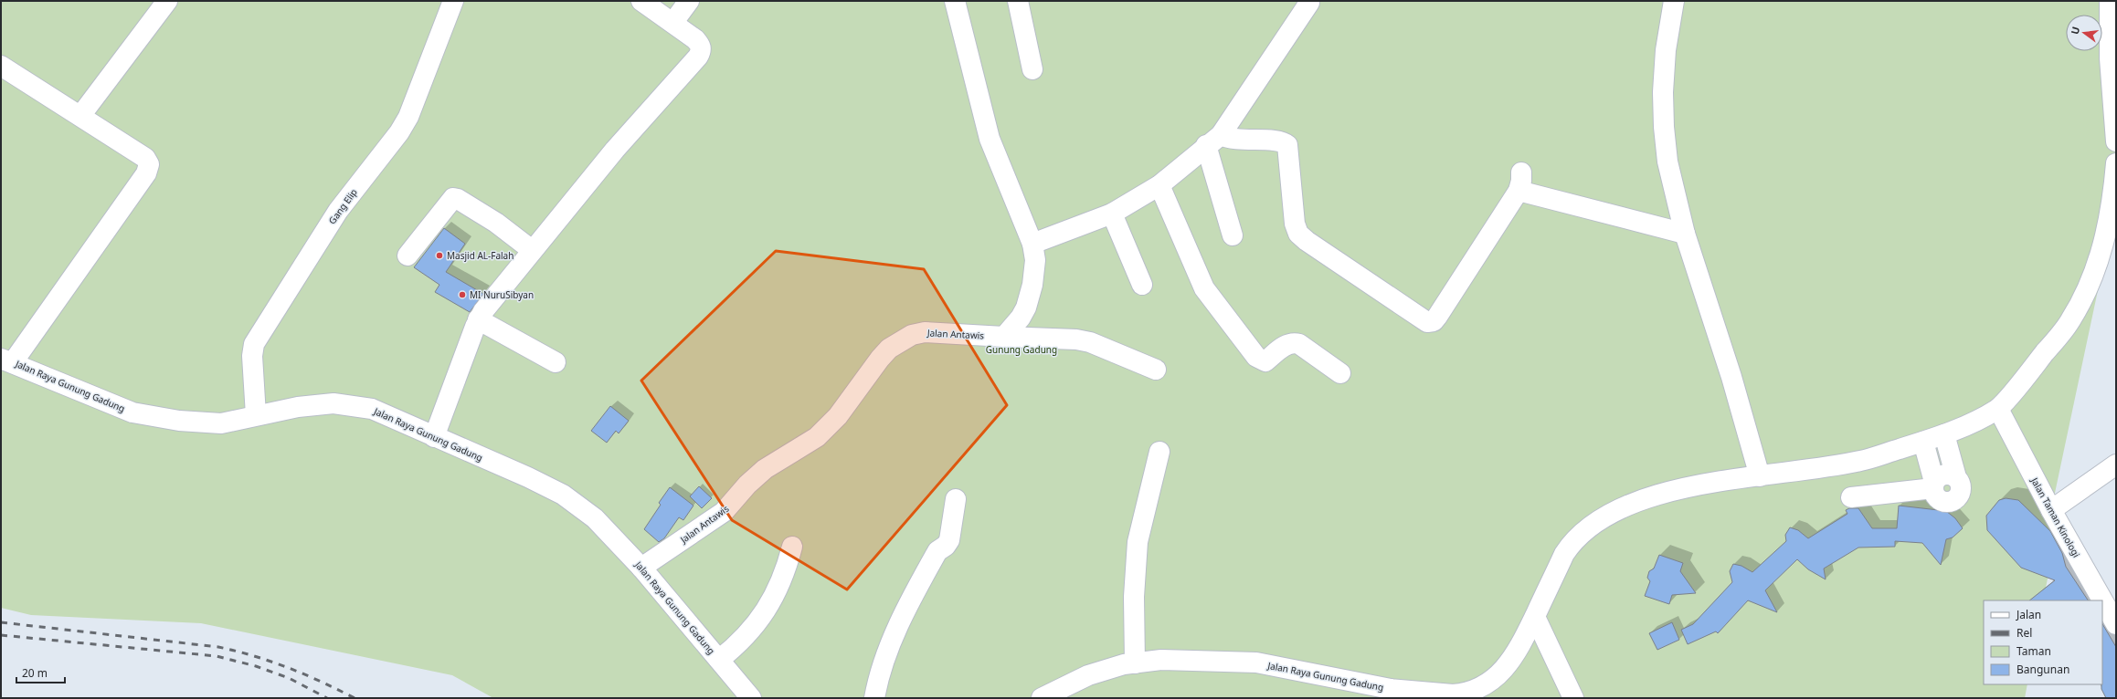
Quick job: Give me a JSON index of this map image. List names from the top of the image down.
{
  "streets": {
    "street": [
      "Gang Elip",
      "Jalan Antawis",
      "Jalan Raya Gunung Gadung",
      "Jalan Taman Kinologi"
    ]
  },
  "crossings": [
    ["Gang Elip", "Jalan Raya Gunung Gadung"],
    ["Jalan Antawis", "Jalan Raya Gunung Gadung"],
    ["Jalan Raya Gunung Gadung", "Jalan Taman Kinologi"]
  ],
  "parks": ["Gunung Gadung"],
  "places": ["Masjid AL-Falah", "MI NuruSibyan"],
  "legend": [
    "Jalan",
    "Rel",
    "Taman",
    "Bangunan"
  ],
  "scale_bar": "20 m",
  "north": "left"
}
